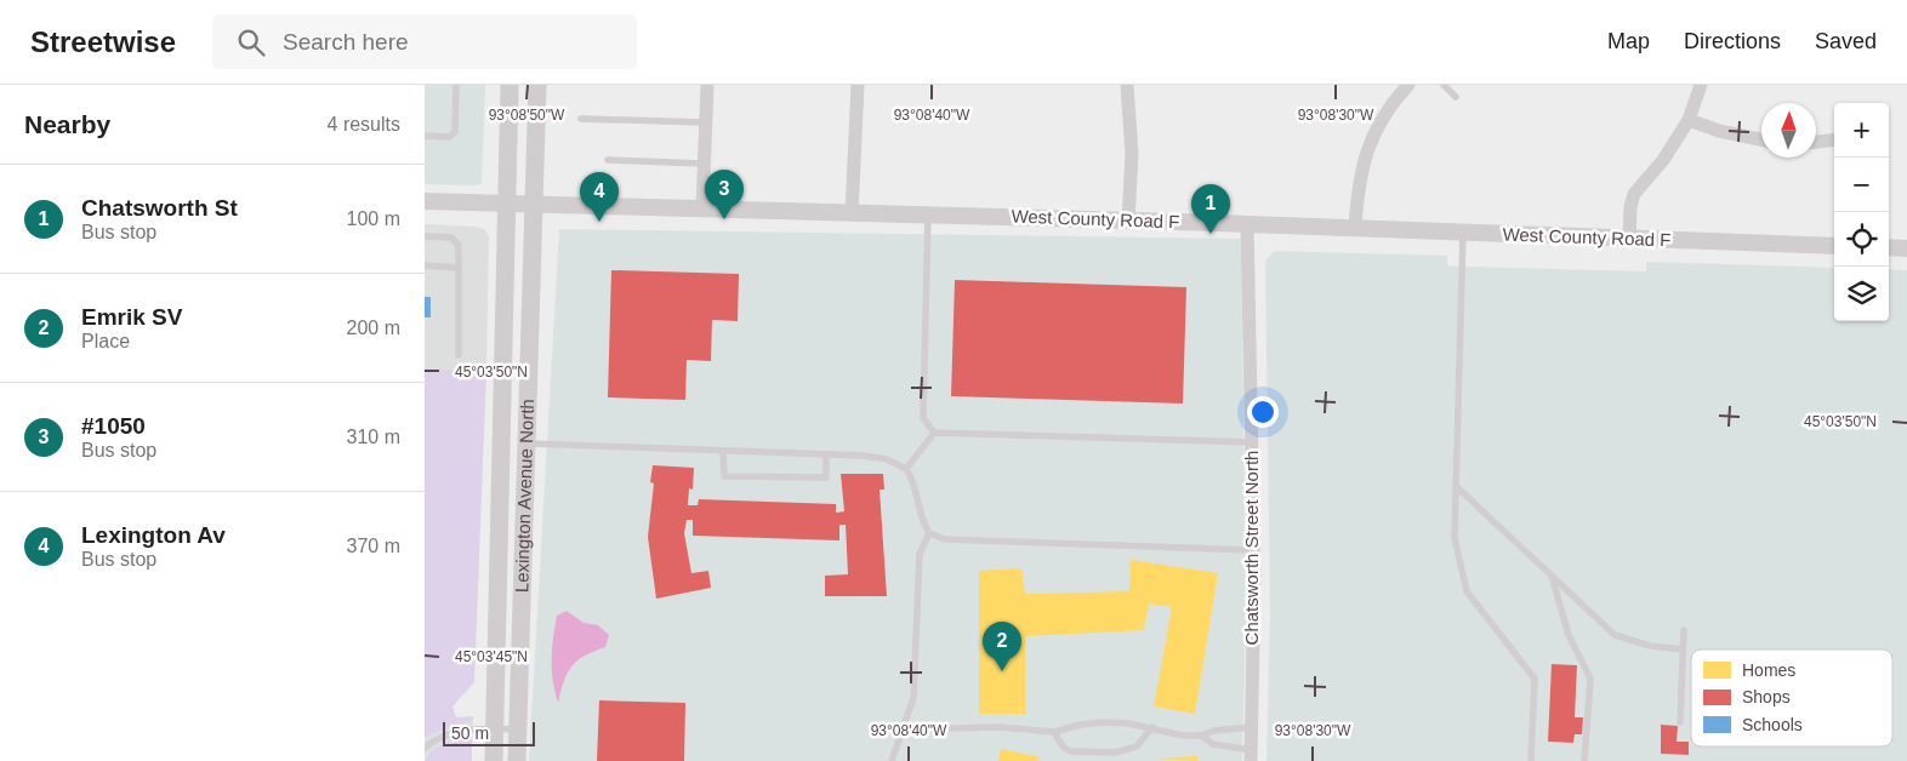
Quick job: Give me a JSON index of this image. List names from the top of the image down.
{
  "streets": {
    "main road": ["Lexington Avenue North"],
    "street": ["West County Road F", "Chatsworth Street North"]
  },
  "crossings": [
    ["West County Road F", "Lexington Avenue North"],
    ["West County Road F", "Chatsworth Street North"]
  ],
  "legend": ["Homes", "Shops", "Schools"],
  "scale_bar": "50 m",
  "north": "top",
  "page": {
    "header": "Streetwise",
    "search": "Search here",
    "nav": ["Map", "Directions", "Saved"],
    "heading": ["Nearby", "4 results"],
    "map_buttons": ["+", "−"],
    "list": [
      {
        "mark": "1",
        "name": "Chatsworth St",
        "note": "Bus stop",
        "value": "100 m"
      },
      {
        "mark": "2",
        "name": "Emrik SV",
        "note": "Place",
        "value": "200 m"
      },
      {
        "mark": "3",
        "name": "#1050",
        "note": "Bus stop",
        "value": "310 m"
      },
      {
        "mark": "4",
        "name": "Lexington Av",
        "note": "Bus stop",
        "value": "370 m"
      }
    ],
    "pins": [
      "3",
      "4",
      "1",
      "2"
    ],
    "scale": "50 m"
  },
  "coordinates": [
    "93°08'50\"W",
    "93°08'40\"W",
    "93°08'30\"W",
    "45°03'50\"N",
    "45°03'45\"N"
  ]
}
